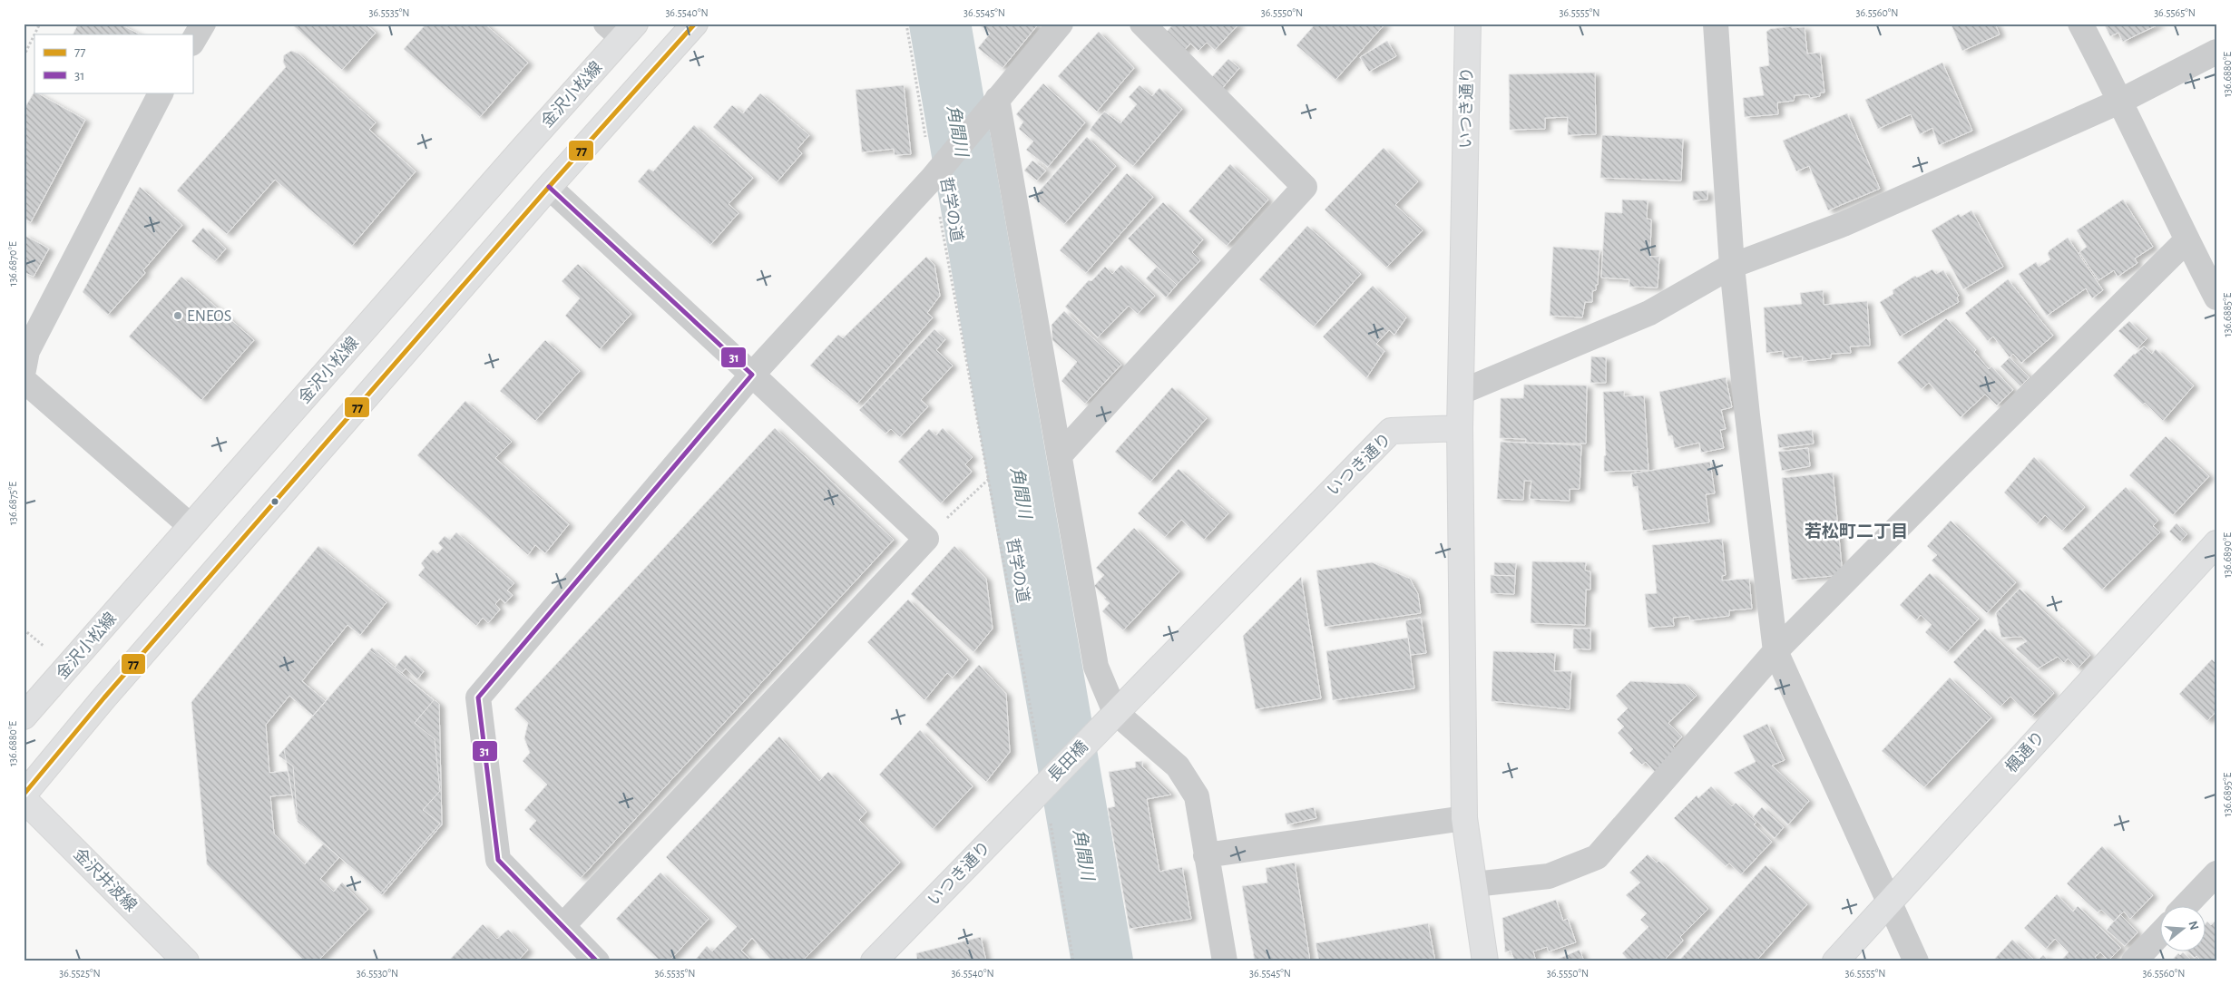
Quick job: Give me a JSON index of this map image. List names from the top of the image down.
{
  "streets": {
    "street": [
      "金沢小松線",
      "いつき通り",
      "楓通り",
      "長田橋",
      "金沢井波線"
    ],
    "path": ["哲学の道"]
  },
  "crossings": [
    ["いつき通り", "哲学の道"],
    ["いつき通り", "長田橋"],
    ["哲学の道", "長田橋"]
  ],
  "districts": ["若松町二丁目"],
  "water": ["角間川"],
  "places": ["ENEOS"],
  "lines": ["transit line 77", "transit line 31"],
  "legend": ["77", "31"],
  "north": "right",
  "coordinates": [
    "36.5535°N",
    "36.5540°N",
    "36.5545°N",
    "36.5550°N",
    "36.5555°N",
    "36.5560°N",
    "36.5565°N",
    "136.6880°E",
    "136.6870°E",
    "136.6885°E",
    "136.6875°E",
    "136.6890°E",
    "136.6895°E",
    "36.5525°N",
    "36.5530°N"
  ]
}
